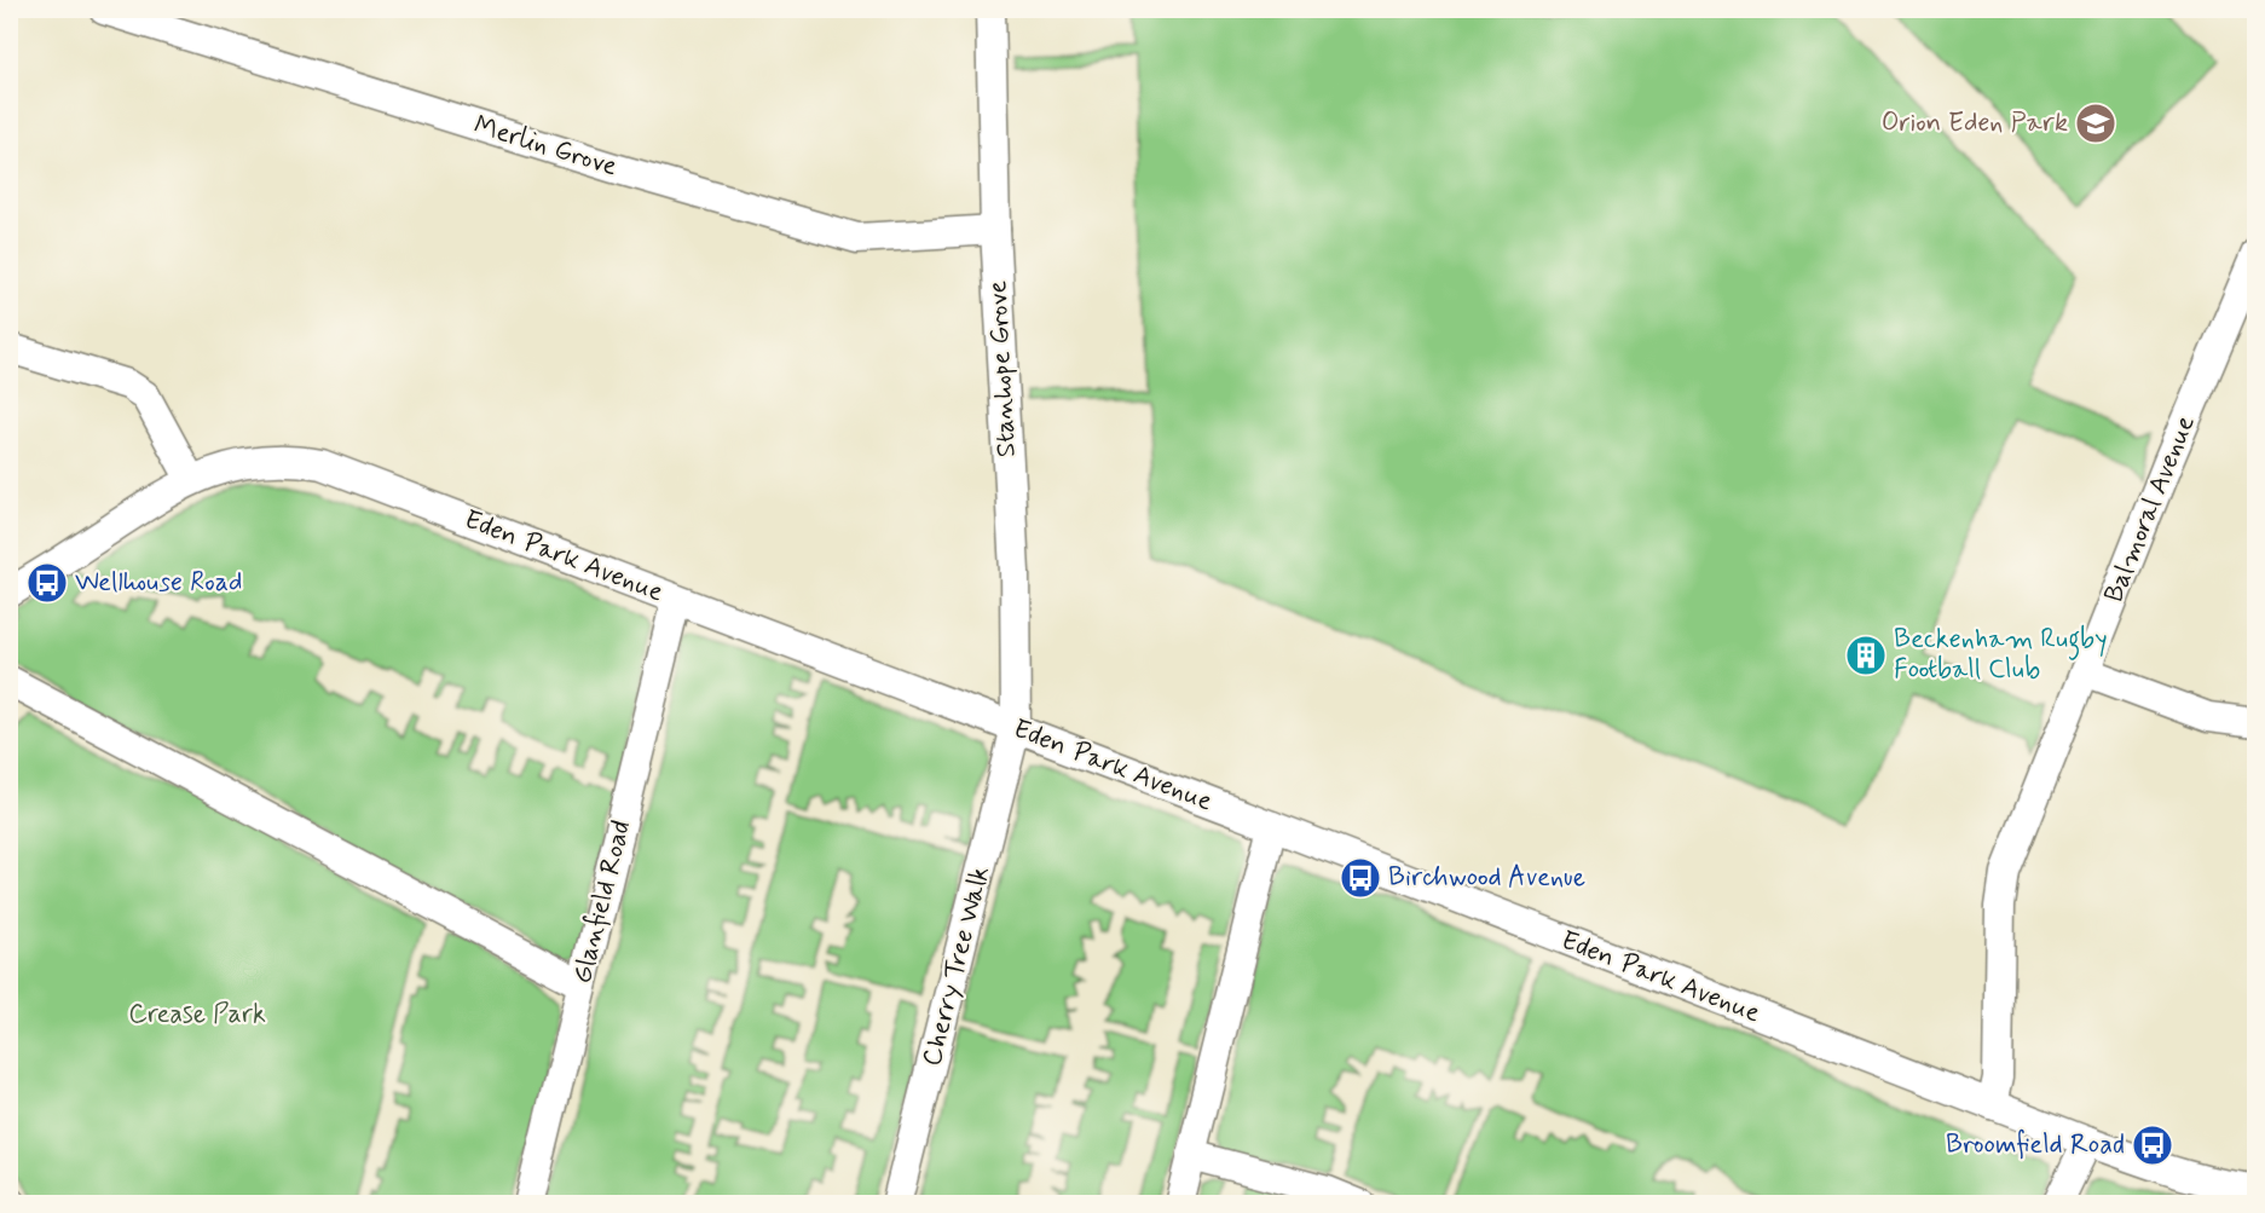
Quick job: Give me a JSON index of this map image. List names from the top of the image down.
{
  "streets": {
    "street": [
      "Merlin Grove",
      "Stanhope Grove",
      "Balmoral Avenue",
      "Eden Park Avenue",
      "Glanfield Road",
      "Cherry Tree Walk"
    ]
  },
  "crossings": [
    ["Merlin Grove", "Stanhope Grove"],
    ["Stanhope Grove", "Eden Park Avenue"],
    ["Stanhope Grove", "Cherry Tree Walk"],
    ["Balmoral Avenue", "Eden Park Avenue"],
    ["Eden Park Avenue", "Glanfield Road"],
    ["Eden Park Avenue", "Cherry Tree Walk"]
  ],
  "parks": ["Crease Park"],
  "places": {
    "school or university": ["Orion Eden Park"],
    "bus stop": ["Wellhouse Road", "Birchwood Avenue", "Broomfield Road"],
    "building": ["Beckenham Rugby Football Club"]
  }
}
